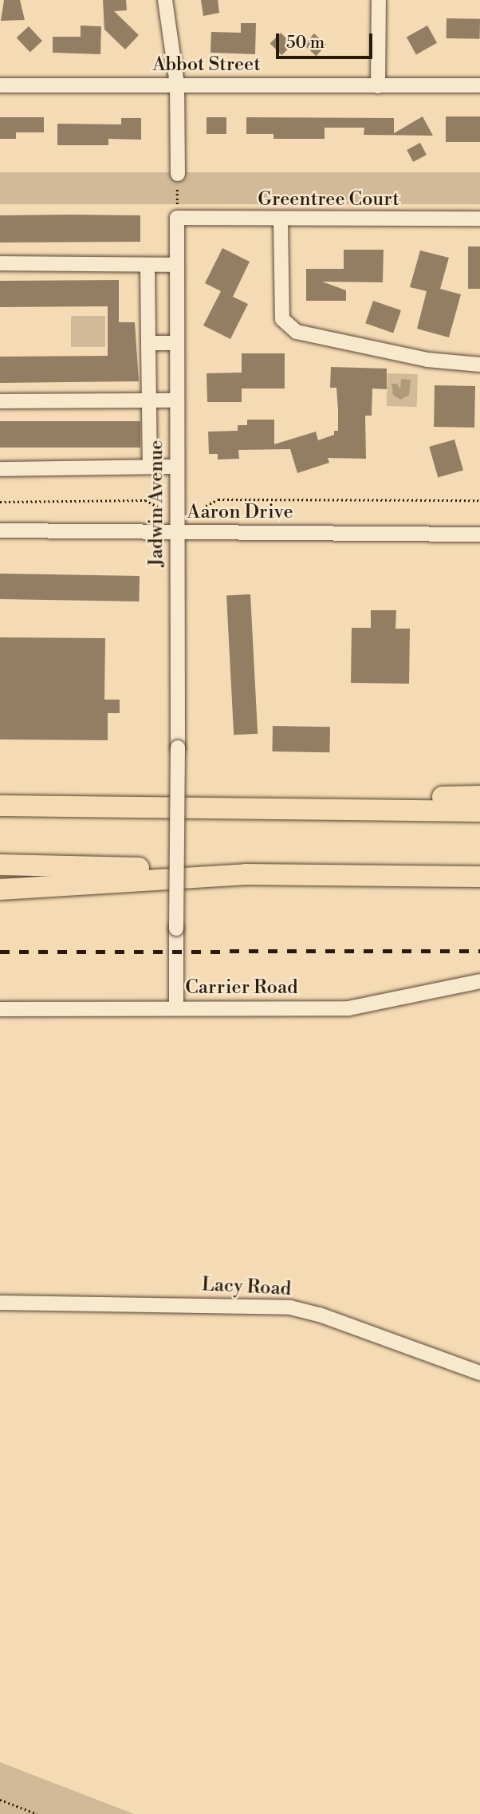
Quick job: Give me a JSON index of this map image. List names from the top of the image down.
{
  "streets": {
    "street": [
      "Abbot Street",
      "Greentree Court",
      "Jadwin Avenue",
      "Aaron Drive",
      "Carrier Road",
      "Lacy Road"
    ]
  },
  "crossings": [
    ["Greentree Court", "Jadwin Avenue"],
    ["Jadwin Avenue", "Aaron Drive"],
    ["Jadwin Avenue", "Carrier Road"]
  ],
  "scale_bar": "50 m"
}
